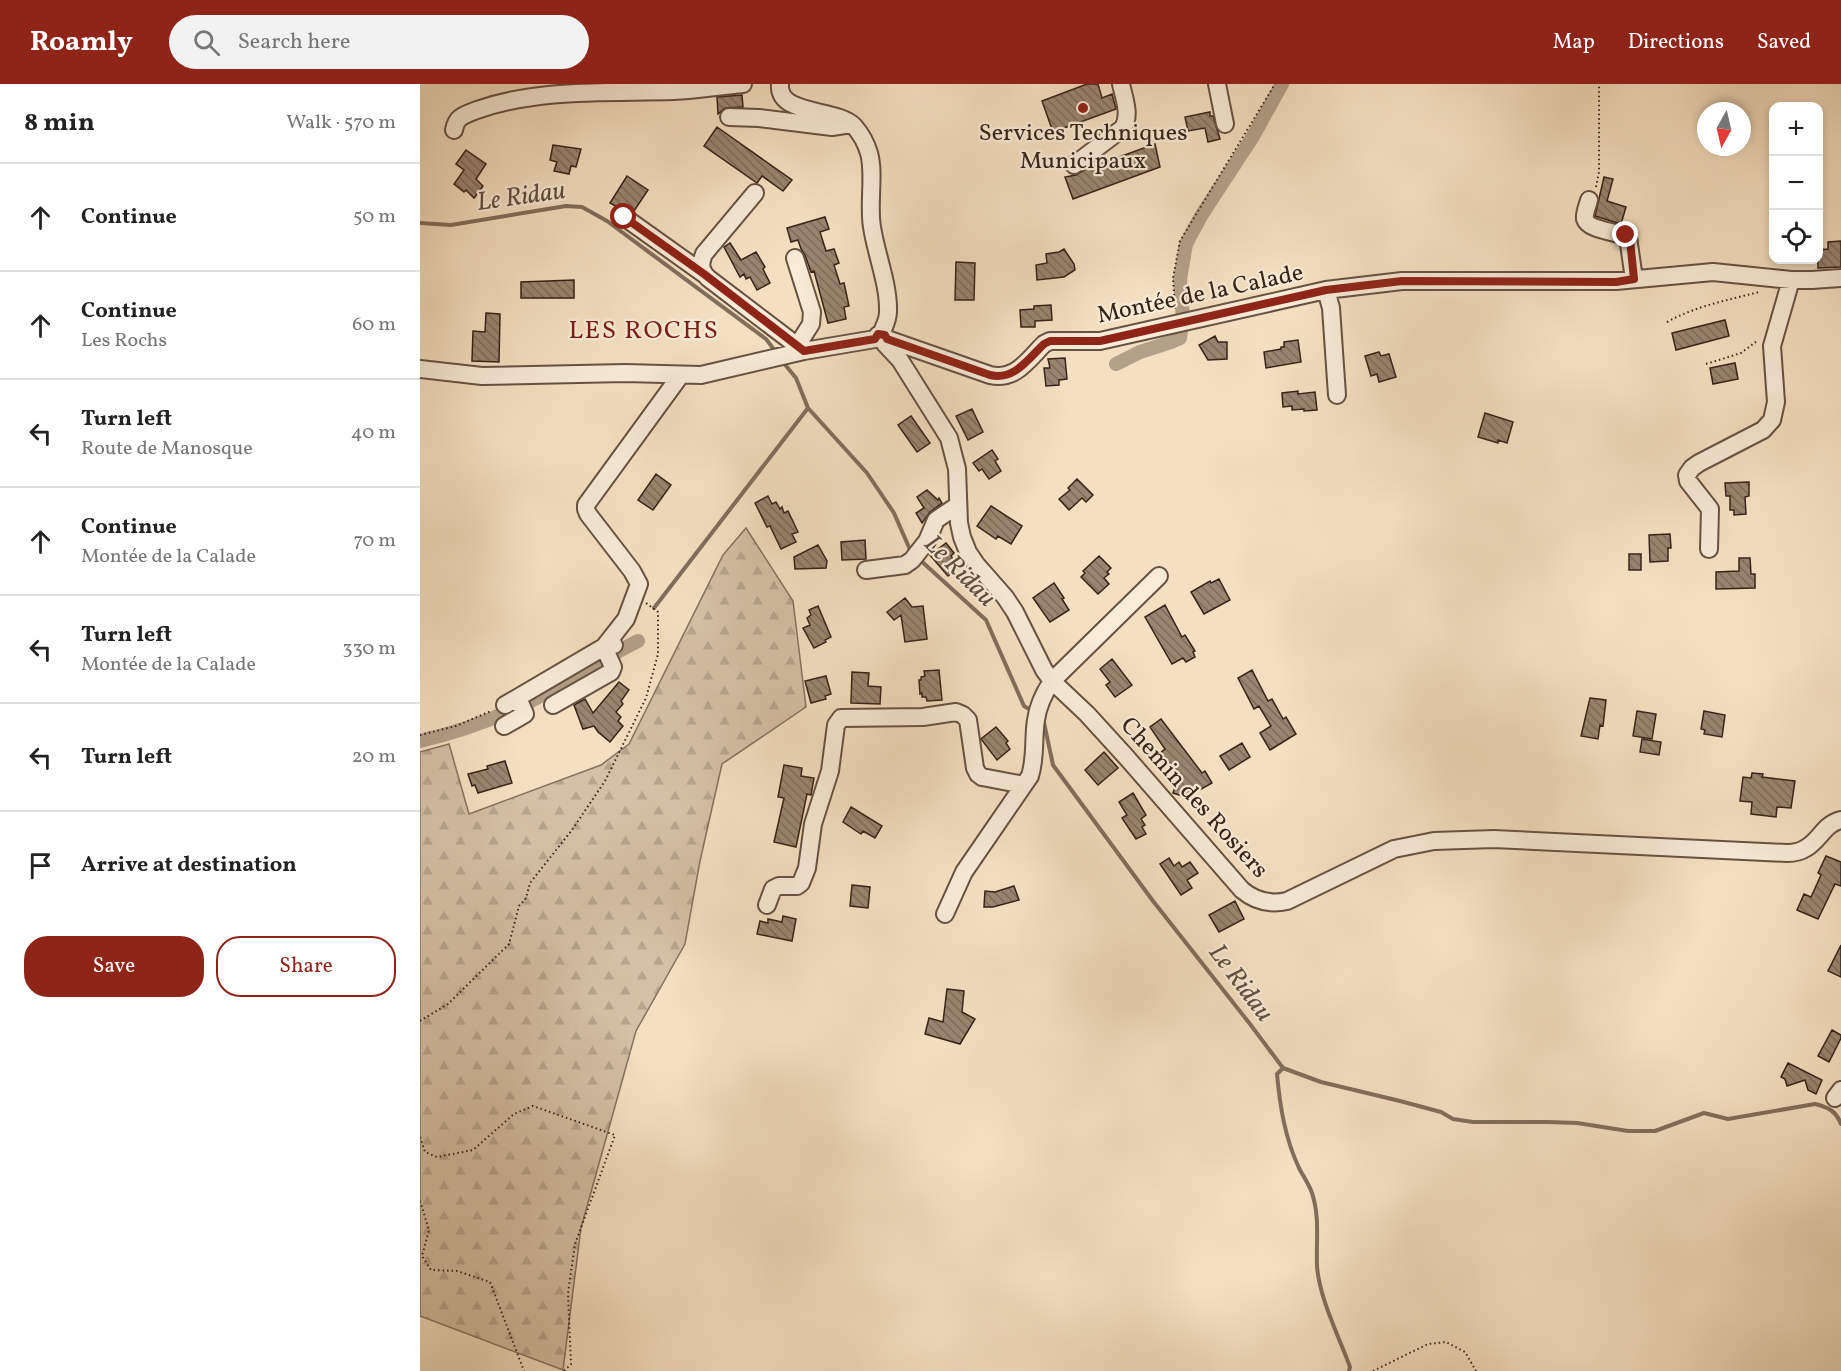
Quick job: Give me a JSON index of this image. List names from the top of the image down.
{
  "streets": {
    "street": ["Montée de la Calade", "Chemin des Rosiers"]
  },
  "crossings": [
    ["Montée de la Calade", "Chemin des Rosiers"]
  ],
  "districts": ["LES ROCHS"],
  "water": ["Le Ridau"],
  "places": ["Services Techniques Municipaux"],
  "north": "bottom",
  "page": {
    "header": "Roamly",
    "search": "Search here",
    "nav": ["Map", "Directions", "Saved"],
    "heading": ["8 min", "Walk · 570 m"],
    "map_buttons": ["+", "−"],
    "list": [
      ["Continue", "50 m"],
      ["Continue", "Les Rochs", "60 m"],
      ["Turn left", "Route de Manosque", "40 m"],
      ["Continue", "Montée de la Calade", "70 m"],
      ["Turn left", "Montée de la Calade", "330 m"],
      ["Turn left", "20 m"],
      "Arrive at destination"
    ],
    "buttons": ["Save", "Share"]
  }
}
